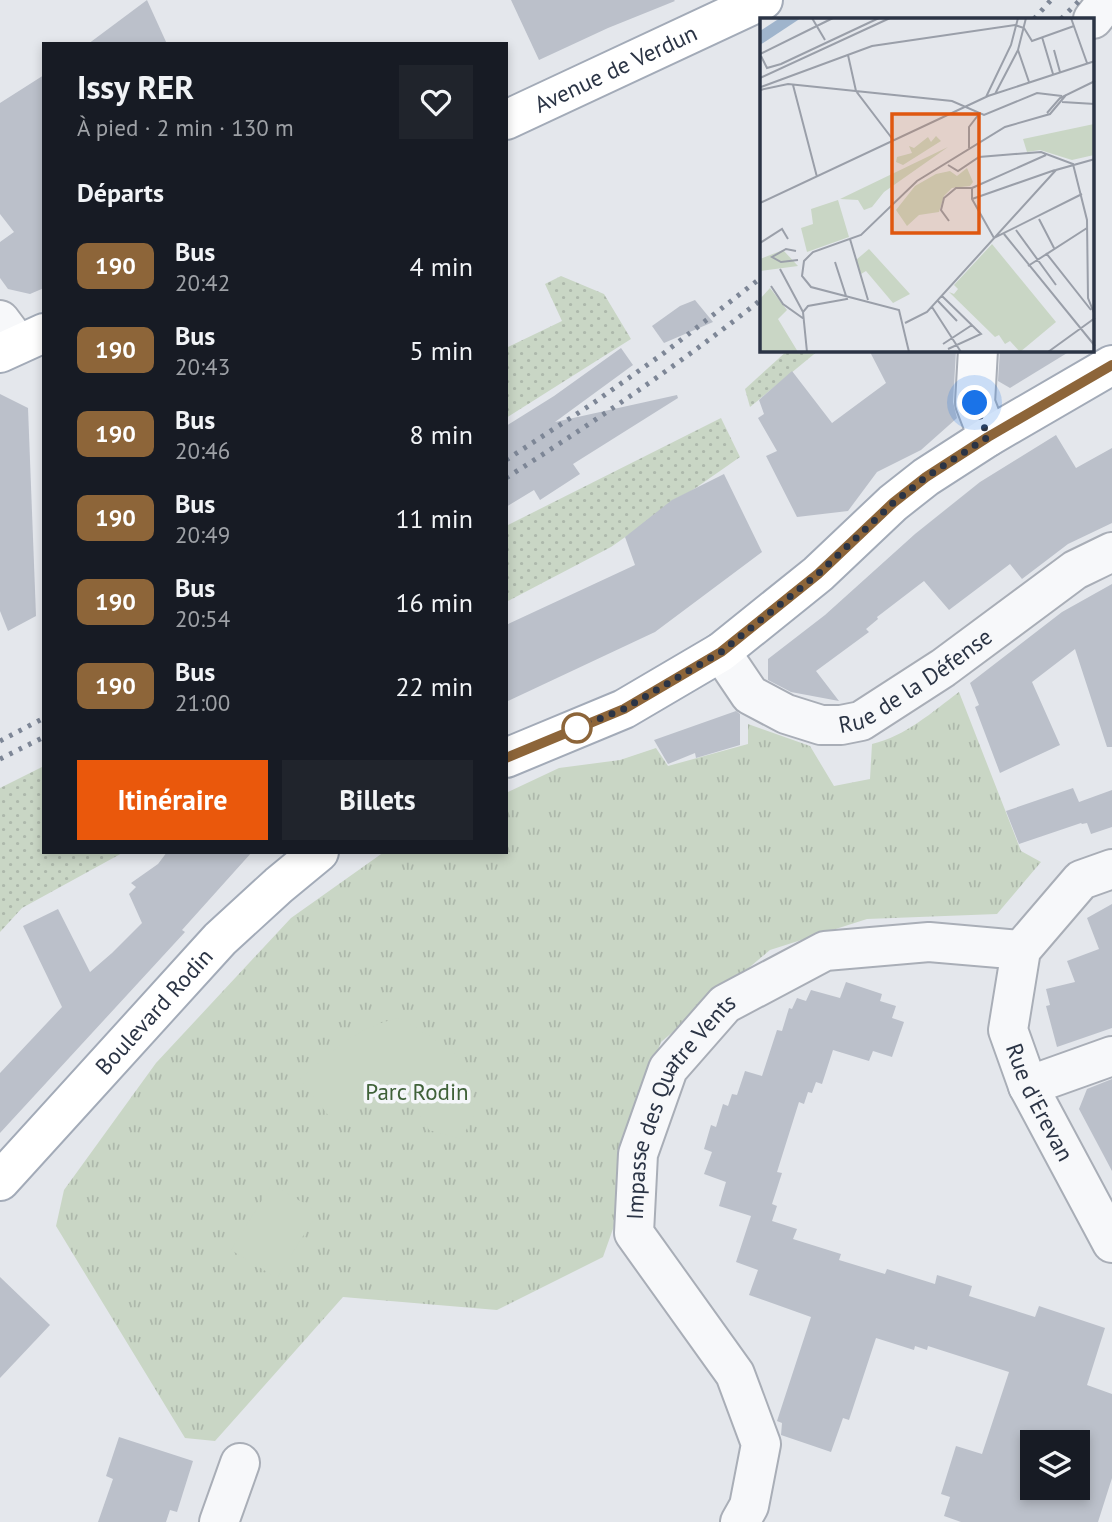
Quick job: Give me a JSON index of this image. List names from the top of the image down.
{
  "streets": {
    "main road": ["Avenue de Verdun", "Boulevard Rodin"],
    "street": ["Rue de la Défense", "Rue d'Erevan", "Impasse des Quatre Vents"]
  },
  "crossings": [
    ["Rue d'Erevan", "Impasse des Quatre Vents"]
  ],
  "parks": ["Parc Rodin"],
  "lines": ["bus line 190"],
  "page": {
    "heading": [
      ["Issy RER", "À pied · 2 min · 130 m"],
      "Départs"
    ],
    "list": [
      {
        "mark": "190",
        "name": "Bus",
        "note": "20:42",
        "value": "4 min"
      },
      {
        "mark": "190",
        "name": "Bus",
        "note": "20:43",
        "value": "5 min"
      },
      {
        "mark": "190",
        "name": "Bus",
        "note": "20:46",
        "value": "8 min"
      },
      {
        "mark": "190",
        "name": "Bus",
        "note": "20:49",
        "value": "11 min"
      },
      {
        "mark": "190",
        "name": "Bus",
        "note": "20:54",
        "value": "16 min"
      },
      {
        "mark": "190",
        "name": "Bus",
        "note": "21:00",
        "value": "22 min"
      }
    ],
    "buttons": ["Itinéraire", "Billets"]
  }
}
